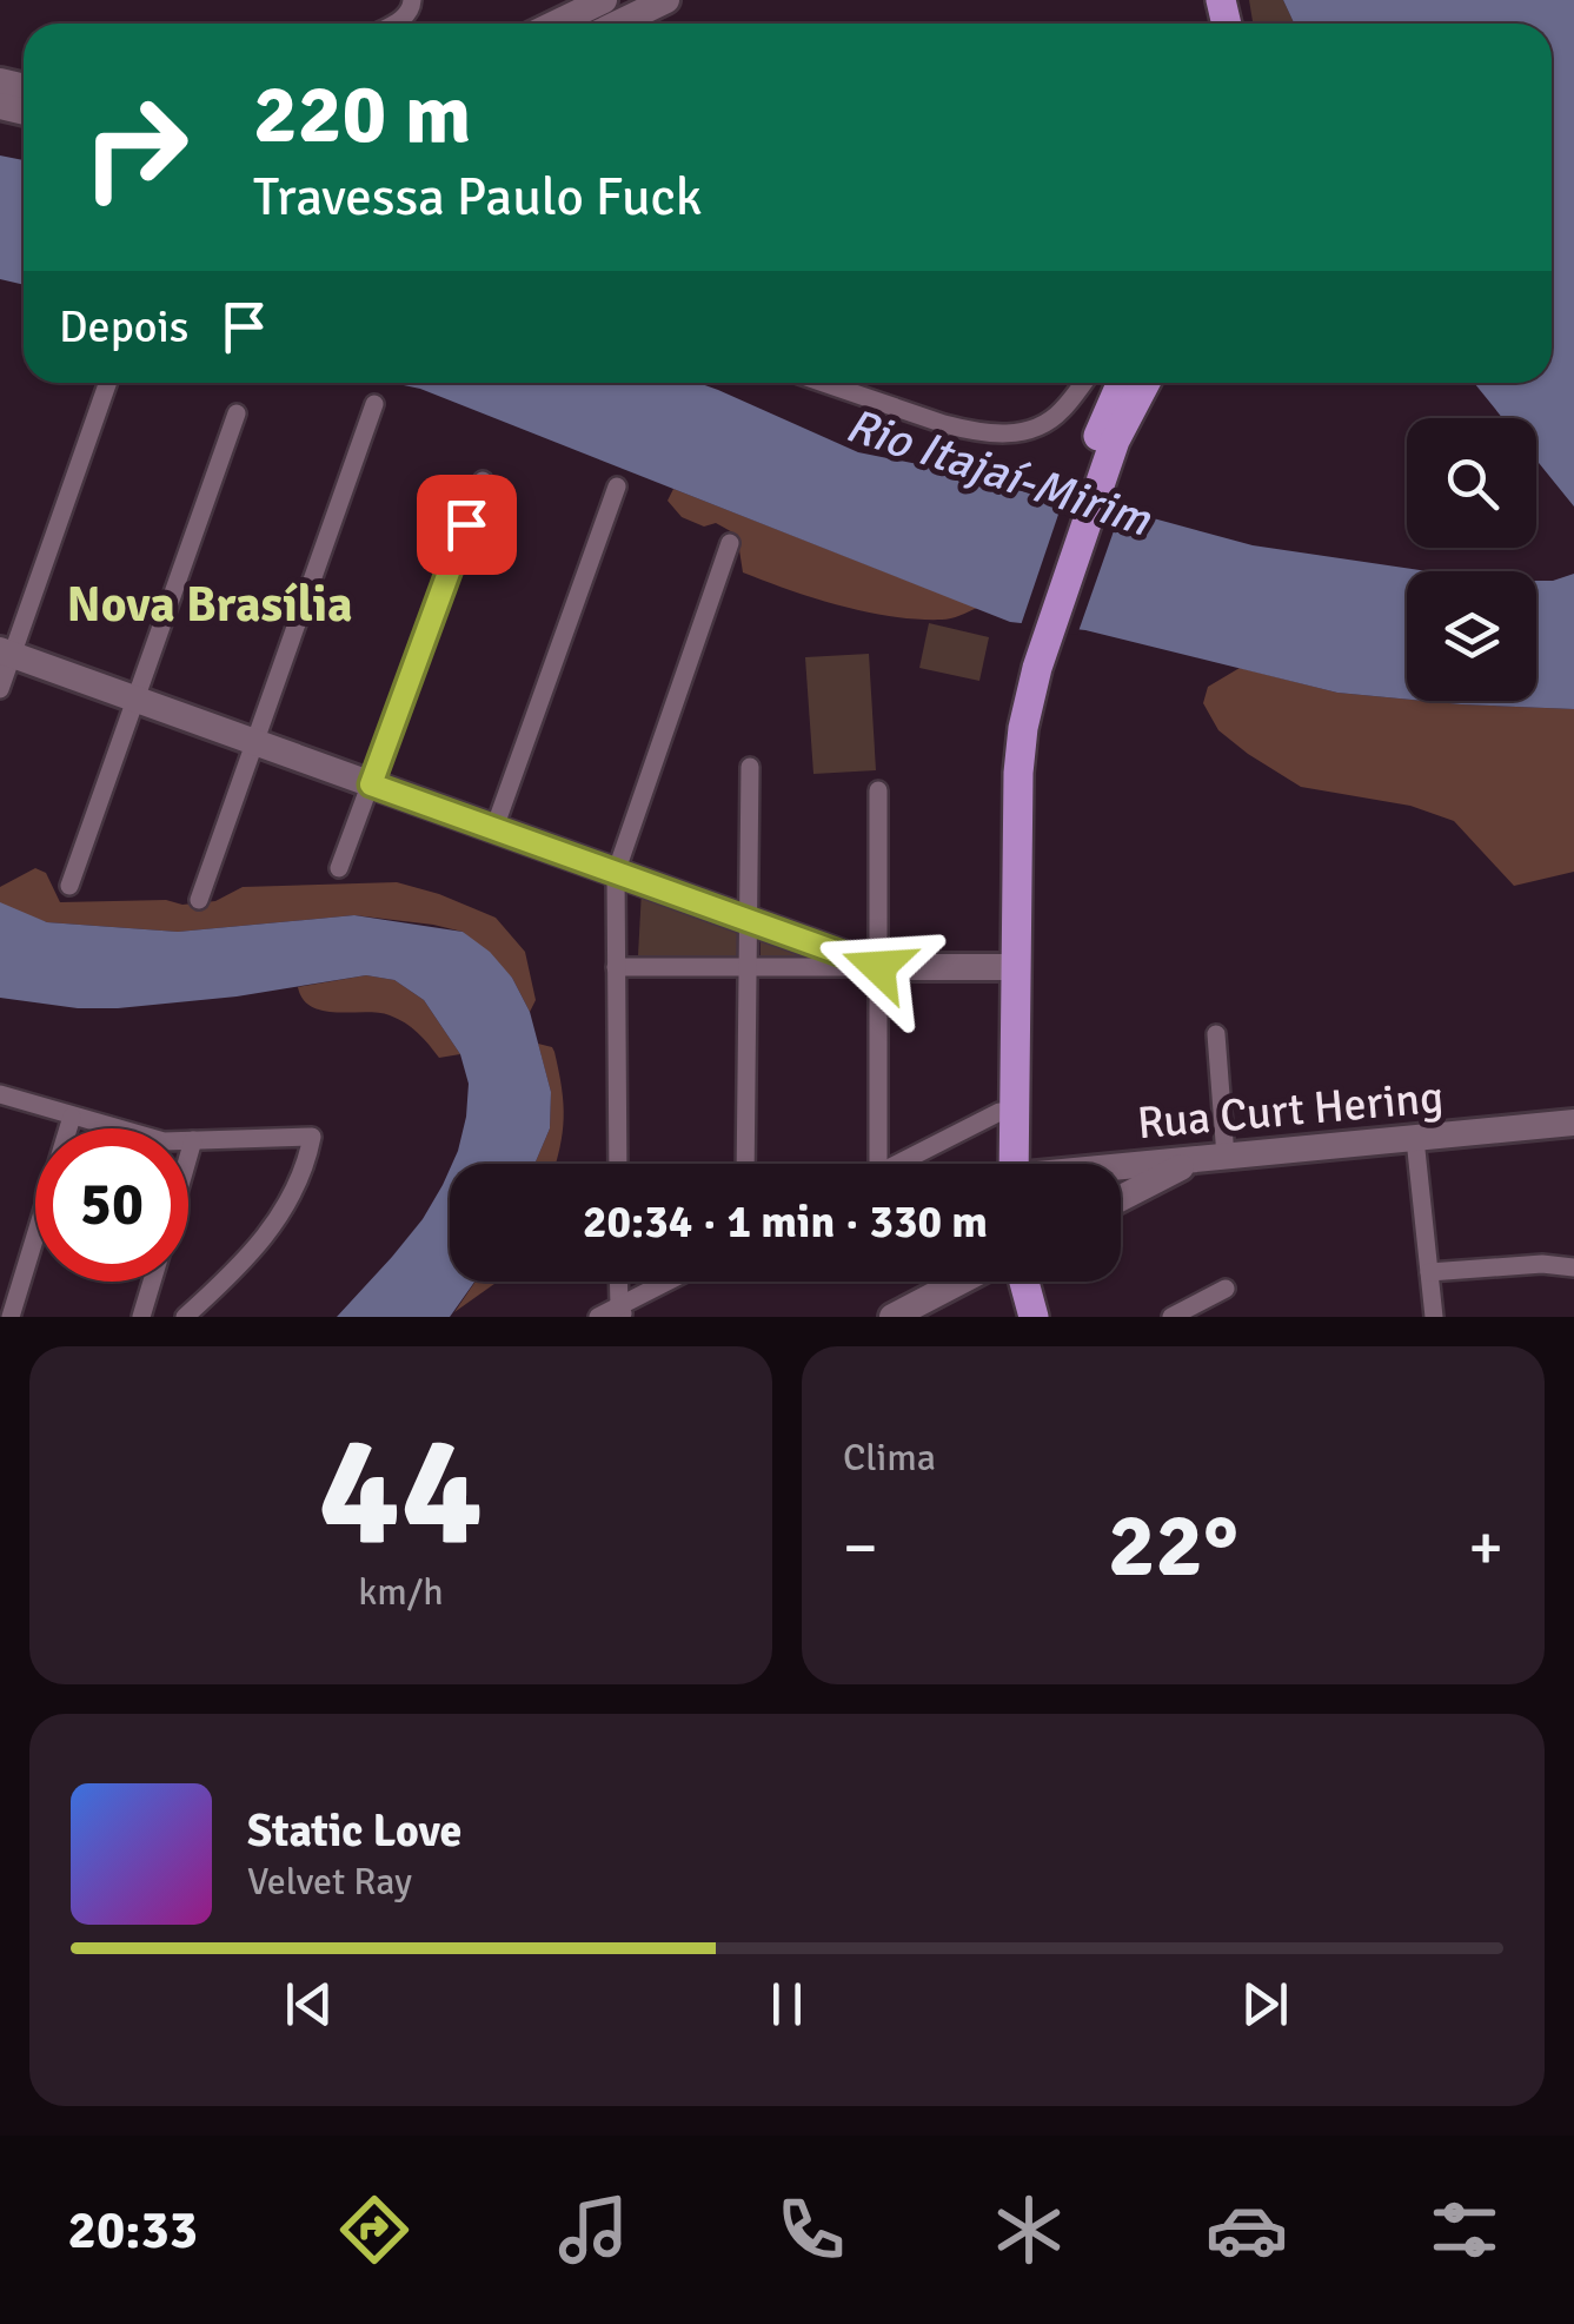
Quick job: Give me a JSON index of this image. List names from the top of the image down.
{
  "streets": {
    "main road": ["Rua Curt Hering"]
  },
  "districts": ["Nova Brasília"],
  "water": ["Rio Itajaí-Mirim"],
  "page": {
    "turn": ["220 m", "Travessa Paulo Fuck"],
    "then": "Depois",
    "limit": "50",
    "trip": "20:34 · 1 min · 330 m",
    "tile": [
      ["44", "km/h"],
      "Clima"
    ],
    "heat": ["−", "22°", "+"],
    "song": ["Static Love", "Velvet Ray"],
    "tabs": "20:33"
  }
}
